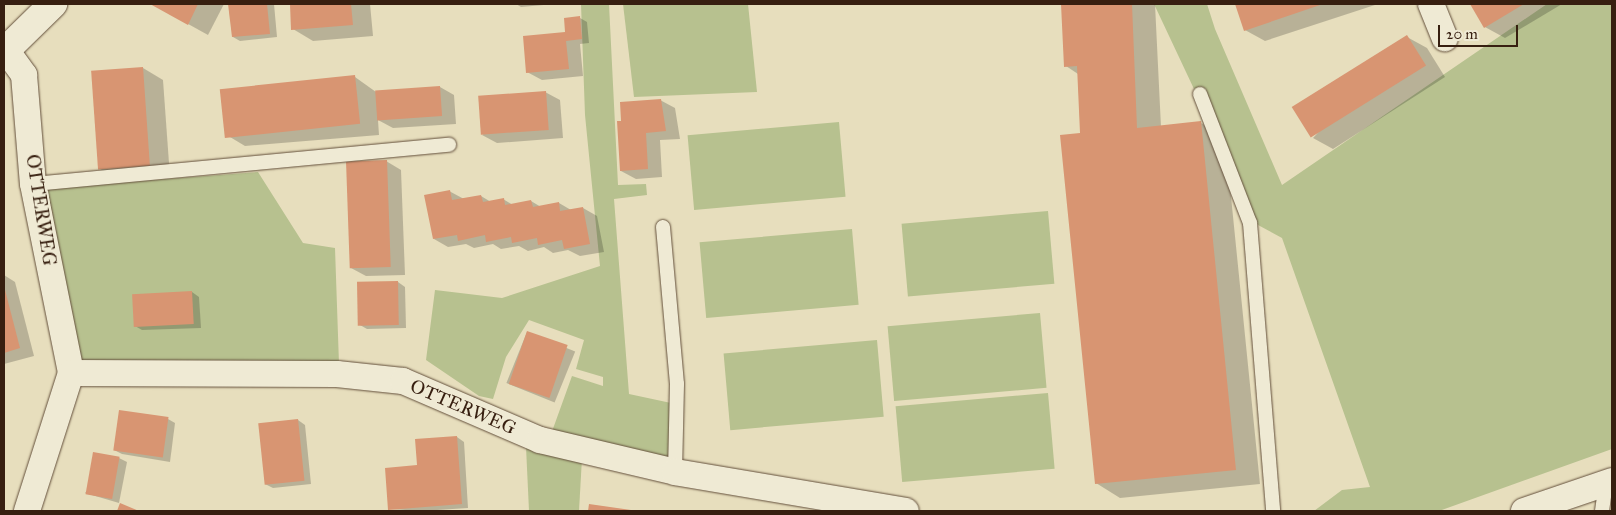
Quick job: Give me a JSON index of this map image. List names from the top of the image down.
{
  "streets": {
    "street": ["OTTERWEG"]
  },
  "scale_bar": "20 m"
}
